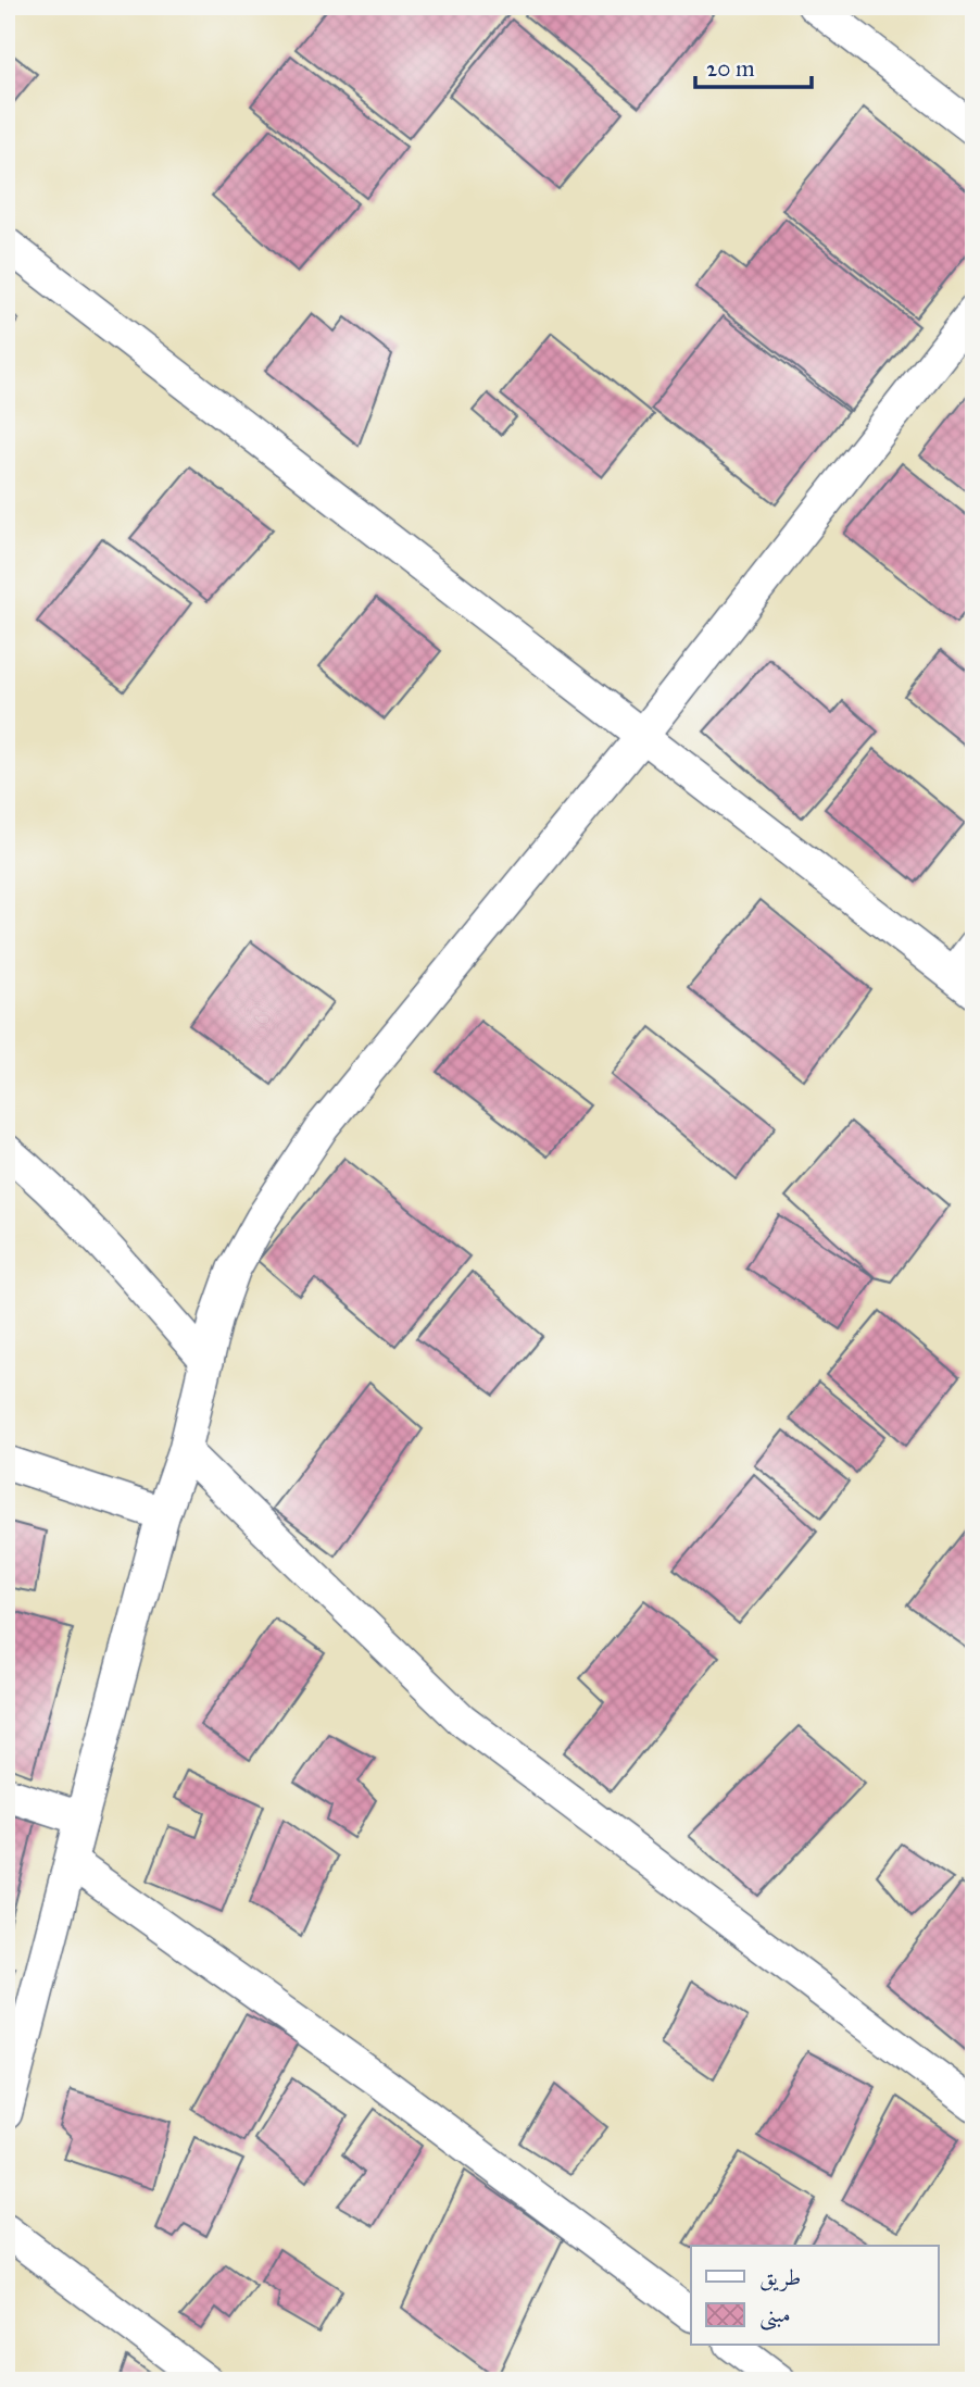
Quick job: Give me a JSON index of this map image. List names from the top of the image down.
{
  "legend": ["طريق", "مبنى"],
  "scale_bar": "20 m"
}
